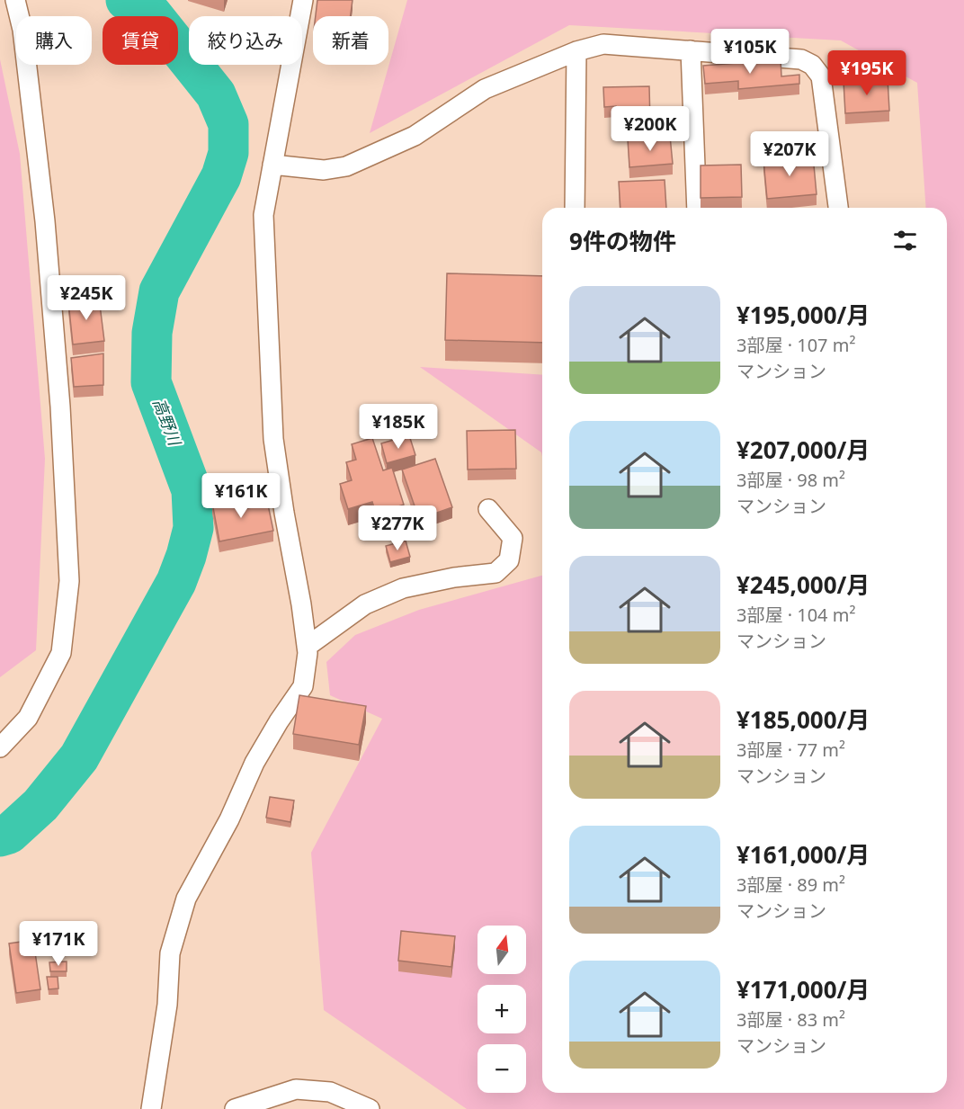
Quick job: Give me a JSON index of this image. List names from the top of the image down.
{
  "water": ["高野川"],
  "north": "top",
  "page": {
    "chip": [
      "購入",
      "賃貸",
      "絞り込み",
      "新着"
    ],
    "price": [
      "¥105K",
      "¥195K",
      "¥200K",
      "¥207K",
      "¥245K",
      "¥185K",
      "¥161K",
      "¥277K",
      "¥171K"
    ],
    "heading": "9件の物件",
    "list": [
      {
        "name": "¥195,000/月",
        "note": "3部屋 · 107 m² · マンション"
      },
      {
        "name": "¥207,000/月",
        "note": "3部屋 · 98 m² · マンション"
      },
      {
        "name": "¥245,000/月",
        "note": "3部屋 · 104 m² · マンション"
      },
      {
        "name": "¥185,000/月",
        "note": "3部屋 · 77 m² · マンション"
      },
      {
        "name": "¥161,000/月",
        "note": "3部屋 · 89 m² · マンション"
      },
      {
        "name": "¥171,000/月",
        "note": "3部屋 · 83 m² · マンション"
      }
    ],
    "map_buttons": ["+", "−"]
  }
}
